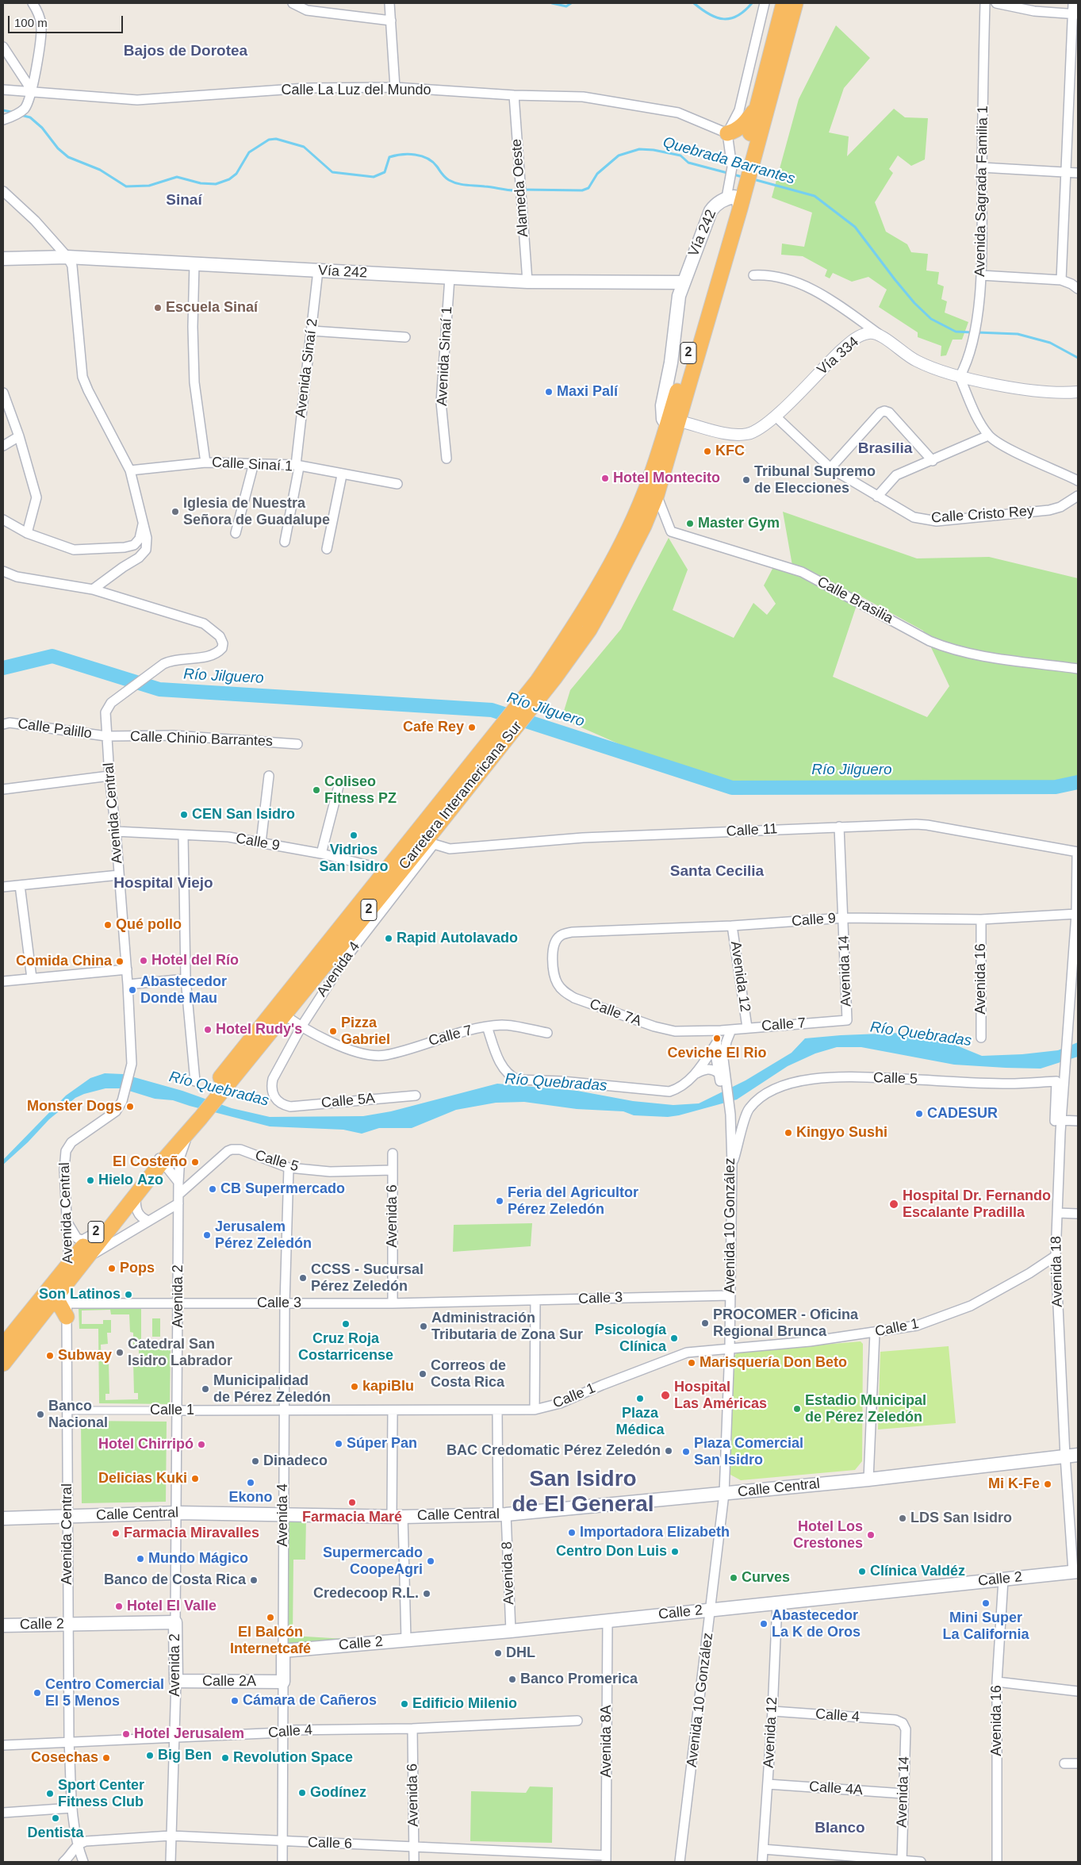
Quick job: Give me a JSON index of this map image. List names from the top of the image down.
{
  "streets": {
    "highway": ["2", "Carretera Interamericana Sur"],
    "main road": [
      "Vía 242",
      "Avenida 4",
      "Avenida 2",
      "Calle Central",
      "Calle 2",
      "Calle 2A"
    ],
    "street": [
      "Calle La Luz del Mundo",
      "Alameda Oeste",
      "Avenida Sagrada Familia 1",
      "Avenida Sinaí 1",
      "Vía 334",
      "Avenida Sinaí 2",
      "Calle Sinaí 1",
      "Calle Cristo Rey",
      "Calle Brasilia",
      "Calle Palillo",
      "Calle Chinio Barrantes",
      "Avenida Central",
      "Calle 11",
      "Calle 9",
      "Avenida 14",
      "Avenida 12",
      "Avenida 16",
      "Calle 7A",
      "Calle 7",
      "Calle 5",
      "Calle 5A",
      "Avenida 6",
      "Avenida 10 González",
      "Avenida 18",
      "Calle 3",
      "Calle 1",
      "Avenida 8",
      "Calle 4",
      "Avenida 8A",
      "Calle 4A",
      "Calle 6"
    ]
  },
  "crossings": [
    ["Calle La Luz del Mundo", "Alameda Oeste"],
    ["Alameda Oeste", "Vía 242"],
    ["Vía 242", "Avenida Sinaí 1"],
    ["Vía 242", "Vía 334"],
    ["Vía 242", "Avenida Sinaí 2"],
    ["Vía 242", "Carretera Interamericana Sur"],
    ["Vía 334", "Calle Cristo Rey"],
    ["Vía 334", "Carretera Interamericana Sur"],
    ["Avenida Sinaí 2", "Calle Sinaí 1"],
    ["Calle Brasilia", "Carretera Interamericana Sur"],
    ["Calle Palillo", "Calle Chinio Barrantes"],
    ["Calle Palillo", "Avenida Central"],
    ["Calle Chinio Barrantes", "Avenida Central"],
    ["Carretera Interamericana Sur", "Avenida Central"],
    ["Carretera Interamericana Sur", "Calle 11"],
    ["Carretera Interamericana Sur", "Calle 9"],
    ["Carretera Interamericana Sur", "Avenida 4"],
    ["Carretera Interamericana Sur", "Calle 7"],
    ["Carretera Interamericana Sur", "Calle 5"],
    ["Carretera Interamericana Sur", "Avenida 2"],
    ["Avenida Central", "Calle 9"],
    ["Avenida Central", "Calle 3"],
    ["Avenida Central", "Calle 1"],
    ["Avenida Central", "Calle Central"],
    ["Avenida Central", "Calle 2"],
    ["Avenida Central", "Calle 4"],
    ["Avenida Central", "Calle 6"],
    ["Calle 11", "Avenida 4"],
    ["Calle 11", "Avenida 14"],
    ["Calle 11", "Avenida 18"],
    ["Calle 9", "Avenida 14"],
    ["Calle 9", "Avenida 12"],
    ["Calle 9", "Avenida 16"],
    ["Calle 9", "Calle 7A"],
    ["Calle 9", "Avenida 18"],
    ["Avenida 4", "Calle 7"],
    ["Avenida 4", "Calle 5"],
    ["Avenida 4", "Calle 5A"],
    ["Avenida 4", "Calle 3"],
    ["Avenida 4", "Calle 1"],
    ["Avenida 4", "Calle Central"],
    ["Avenida 4", "Calle 2"],
    ["Avenida 4", "Calle 2A"],
    ["Avenida 4", "Calle 4"],
    ["Avenida 4", "Calle 6"],
    ["Avenida 14", "Calle 7"],
    ["Avenida 14", "Calle 4"],
    ["Avenida 14", "Calle 4A"],
    ["Avenida 12", "Calle 7"],
    ["Avenida 12", "Calle 2"],
    ["Avenida 12", "Calle 4"],
    ["Avenida 12", "Calle 4A"],
    ["Avenida 16", "Calle 2"],
    ["Calle 7A", "Calle 7"],
    ["Calle 7A", "Avenida 10 González"],
    ["Calle 7", "Avenida 10 González"],
    ["Calle 5", "Avenida 6"],
    ["Calle 5", "Avenida 10 González"],
    ["Calle 5", "Avenida 18"],
    ["Calle 5", "Avenida 2"],
    ["Avenida 6", "Calle 3"],
    ["Avenida 6", "Calle 4"],
    ["Avenida 6", "Calle 6"],
    ["Avenida 10 González", "Calle 3"],
    ["Avenida 10 González", "Calle 1"],
    ["Avenida 10 González", "Calle Central"],
    ["Avenida 10 González", "Calle 2"],
    ["Avenida 18", "Calle 1"],
    ["Avenida 18", "Calle Central"],
    ["Avenida 18", "Calle 2"],
    ["Avenida 2", "Calle 3"],
    ["Avenida 2", "Calle 1"],
    ["Avenida 2", "Calle Central"],
    ["Avenida 2", "Calle 2"],
    ["Avenida 2", "Calle 2A"],
    ["Avenida 2", "Calle 4"],
    ["Avenida 2", "Calle 6"],
    ["Calle 1", "Avenida 8"],
    ["Calle Central", "Avenida 8"],
    ["Avenida 8", "Calle 2"],
    ["Calle 2", "Avenida 8A"],
    ["Avenida 8A", "Calle 6"]
  ],
  "districts": [
    "Bajos de Dorotea",
    "Sinaí",
    "Brasilia",
    "Santa Cecilia",
    "Hospital Viejo",
    "San Isidro de El General",
    "Blanco"
  ],
  "water": ["Quebrada Barrantes", "Río Jilguero", "Río Quebradas"],
  "places": [
    "Escuela Sinaí",
    "Maxi Palí",
    "KFC",
    "Hotel Montecito",
    "Tribunal Supremo de Elecciones",
    "Iglesia de Nuestra Señora de Guadalupe",
    "Master Gym",
    "Cafe Rey",
    "Coliseo Fitness PZ",
    "CEN San Isidro",
    "Vidrios San Isidro",
    "Qué pollo",
    "Rapid Autolavado",
    "Hotel del Río",
    "Comida China",
    "Abastecedor Donde Mau",
    "Hotel Rudy's",
    "Pizza Gabriel",
    "Ceviche El Rio",
    "Monster Dogs",
    "CADESUR",
    "Kingyo Sushi",
    "El Costeño",
    "Hielo Azo",
    "CB Supermercado",
    "Feria del Agricultor Pérez Zeledón",
    "Hospital Dr. Fernando Escalante Pradilla",
    "Jerusalem Pérez Zeledón",
    "Pops",
    "CCSS - Sucursal Pérez Zeledón",
    "Son Latinos",
    "PROCOMER - Oficina Regional Brunca",
    "Cruz Roja Costarricense",
    "Administración Tributaria de Zona Sur",
    "Psicología Clínica",
    "Catedral San Isidro Labrador",
    "Subway",
    "Marisquería Don Beto",
    "Correos de Costa Rica",
    "kapiBlu",
    "Municipalidad de Pérez Zeledón",
    "Hospital Las Américas",
    "Plaza Médica",
    "Estadio Municipal de Pérez Zeledón",
    "Banco Nacional",
    "Súper Pan",
    "Hotel Chirripó",
    "BAC Credomatic Pérez Zeledón",
    "Plaza Comercial San Isidro",
    "Dinadeco",
    "Delicias Kuki",
    "Ekono",
    "Mi K-Fe",
    "Farmacia Maré",
    "LDS San Isidro",
    "Importadora Elizabeth",
    "Farmacia Miravalles",
    "Hotel Los Crestones",
    "Centro Don Luis",
    "Mundo Mágico",
    "Supermercado CoopeAgri",
    "Clínica Valdéz",
    "Curves",
    "Banco de Costa Rica",
    "Credecoop R.L.",
    "Mini Super La California",
    "Hotel El Valle",
    "El Balcón Internetcafé",
    "Abastecedor La K de Oros",
    "DHL",
    "Banco Promerica",
    "Centro Comercial El 5 Menos",
    "Cámara de Cañeros",
    "Edificio Milenio",
    "Hotel Jerusalem",
    "Big Ben",
    "Cosechas",
    "Revolution Space",
    "Godínez",
    "Sport Center Fitness Club",
    "Dentista"
  ],
  "scale_bar": "100 m"
}
